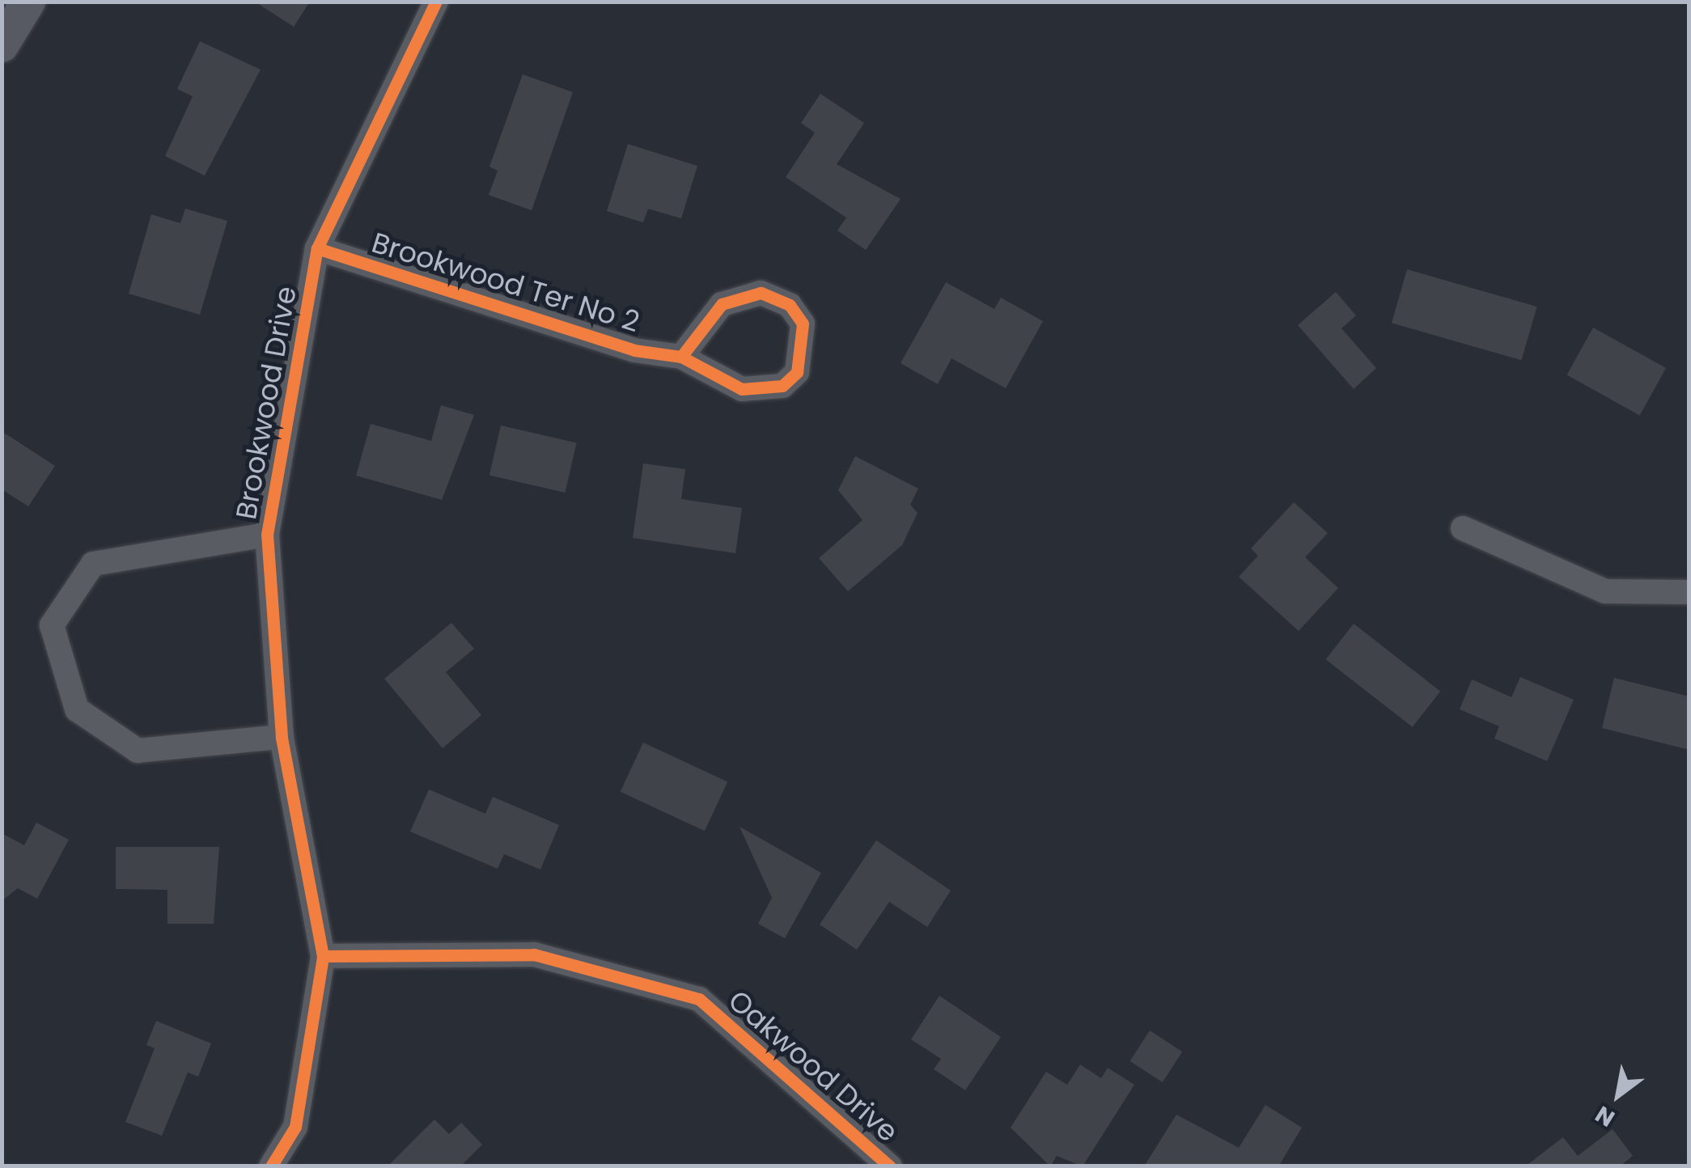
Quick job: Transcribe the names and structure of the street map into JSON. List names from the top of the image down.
{
  "streets": {
    "street": ["Brookwood Ter No 2", "Brookwood Drive", "Oakwood Drive"]
  },
  "crossings": [
    ["Brookwood Ter No 2", "Brookwood Drive"],
    ["Brookwood Drive", "Oakwood Drive"]
  ],
  "north": "bottom left"
}
